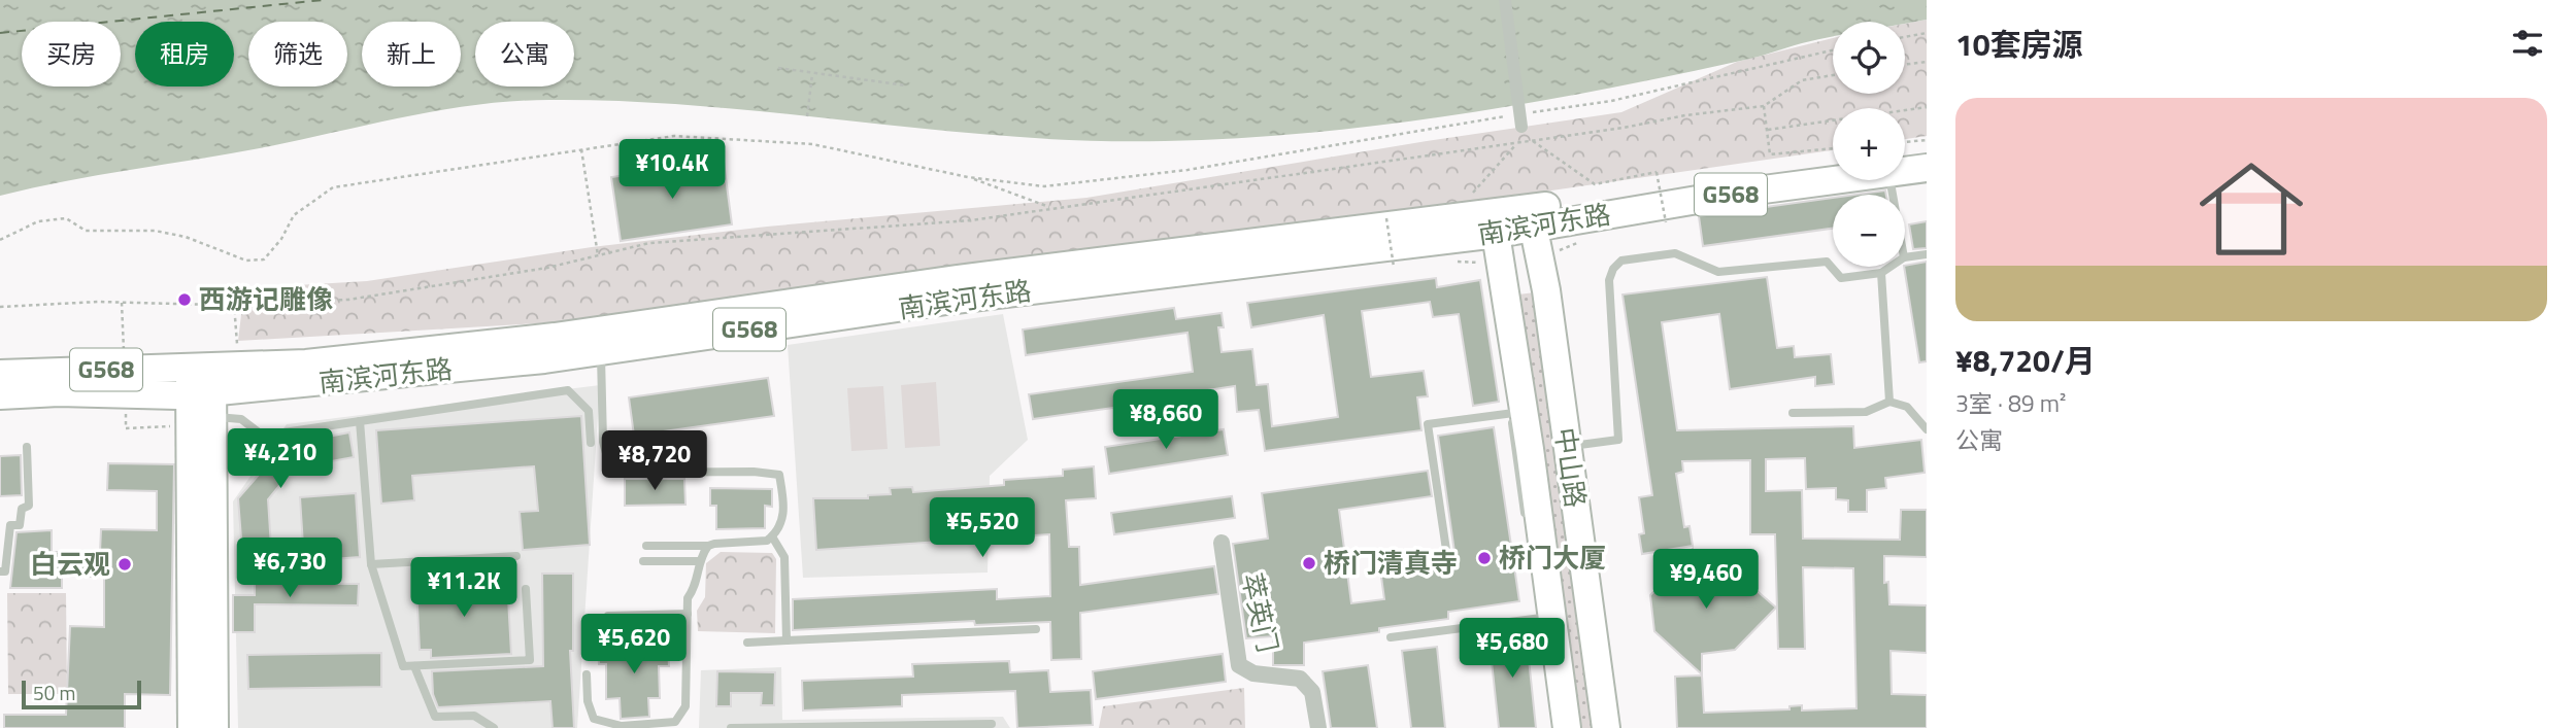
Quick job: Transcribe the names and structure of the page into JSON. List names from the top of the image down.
{
  "streets": {
    "main road": ["G568", "南滨河东路", "中山路"],
    "street": ["萃英门"]
  },
  "crossings": [
    ["南滨河东路", "中山路"]
  ],
  "places": [
    "西游记雕像",
    "桥门大厦",
    "桥门清真寺",
    "白云观"
  ],
  "scale_bar": "50 m",
  "page": {
    "heading": "10套房源",
    "map_buttons": ["+", "−"],
    "chip": [
      "买房",
      "租房",
      "筛选",
      "新上",
      "公寓"
    ],
    "list": [
      {
        "name": "¥8,720/月",
        "note": "3室 · 89 m² · 公寓"
      }
    ],
    "price": [
      "¥10.4K",
      "¥8,660",
      "¥4,210",
      "¥8,720",
      "¥5,520",
      "¥6,730",
      "¥9,460",
      "¥11.2K",
      "¥5,620",
      "¥5,680"
    ],
    "scale": "50 m"
  }
}
